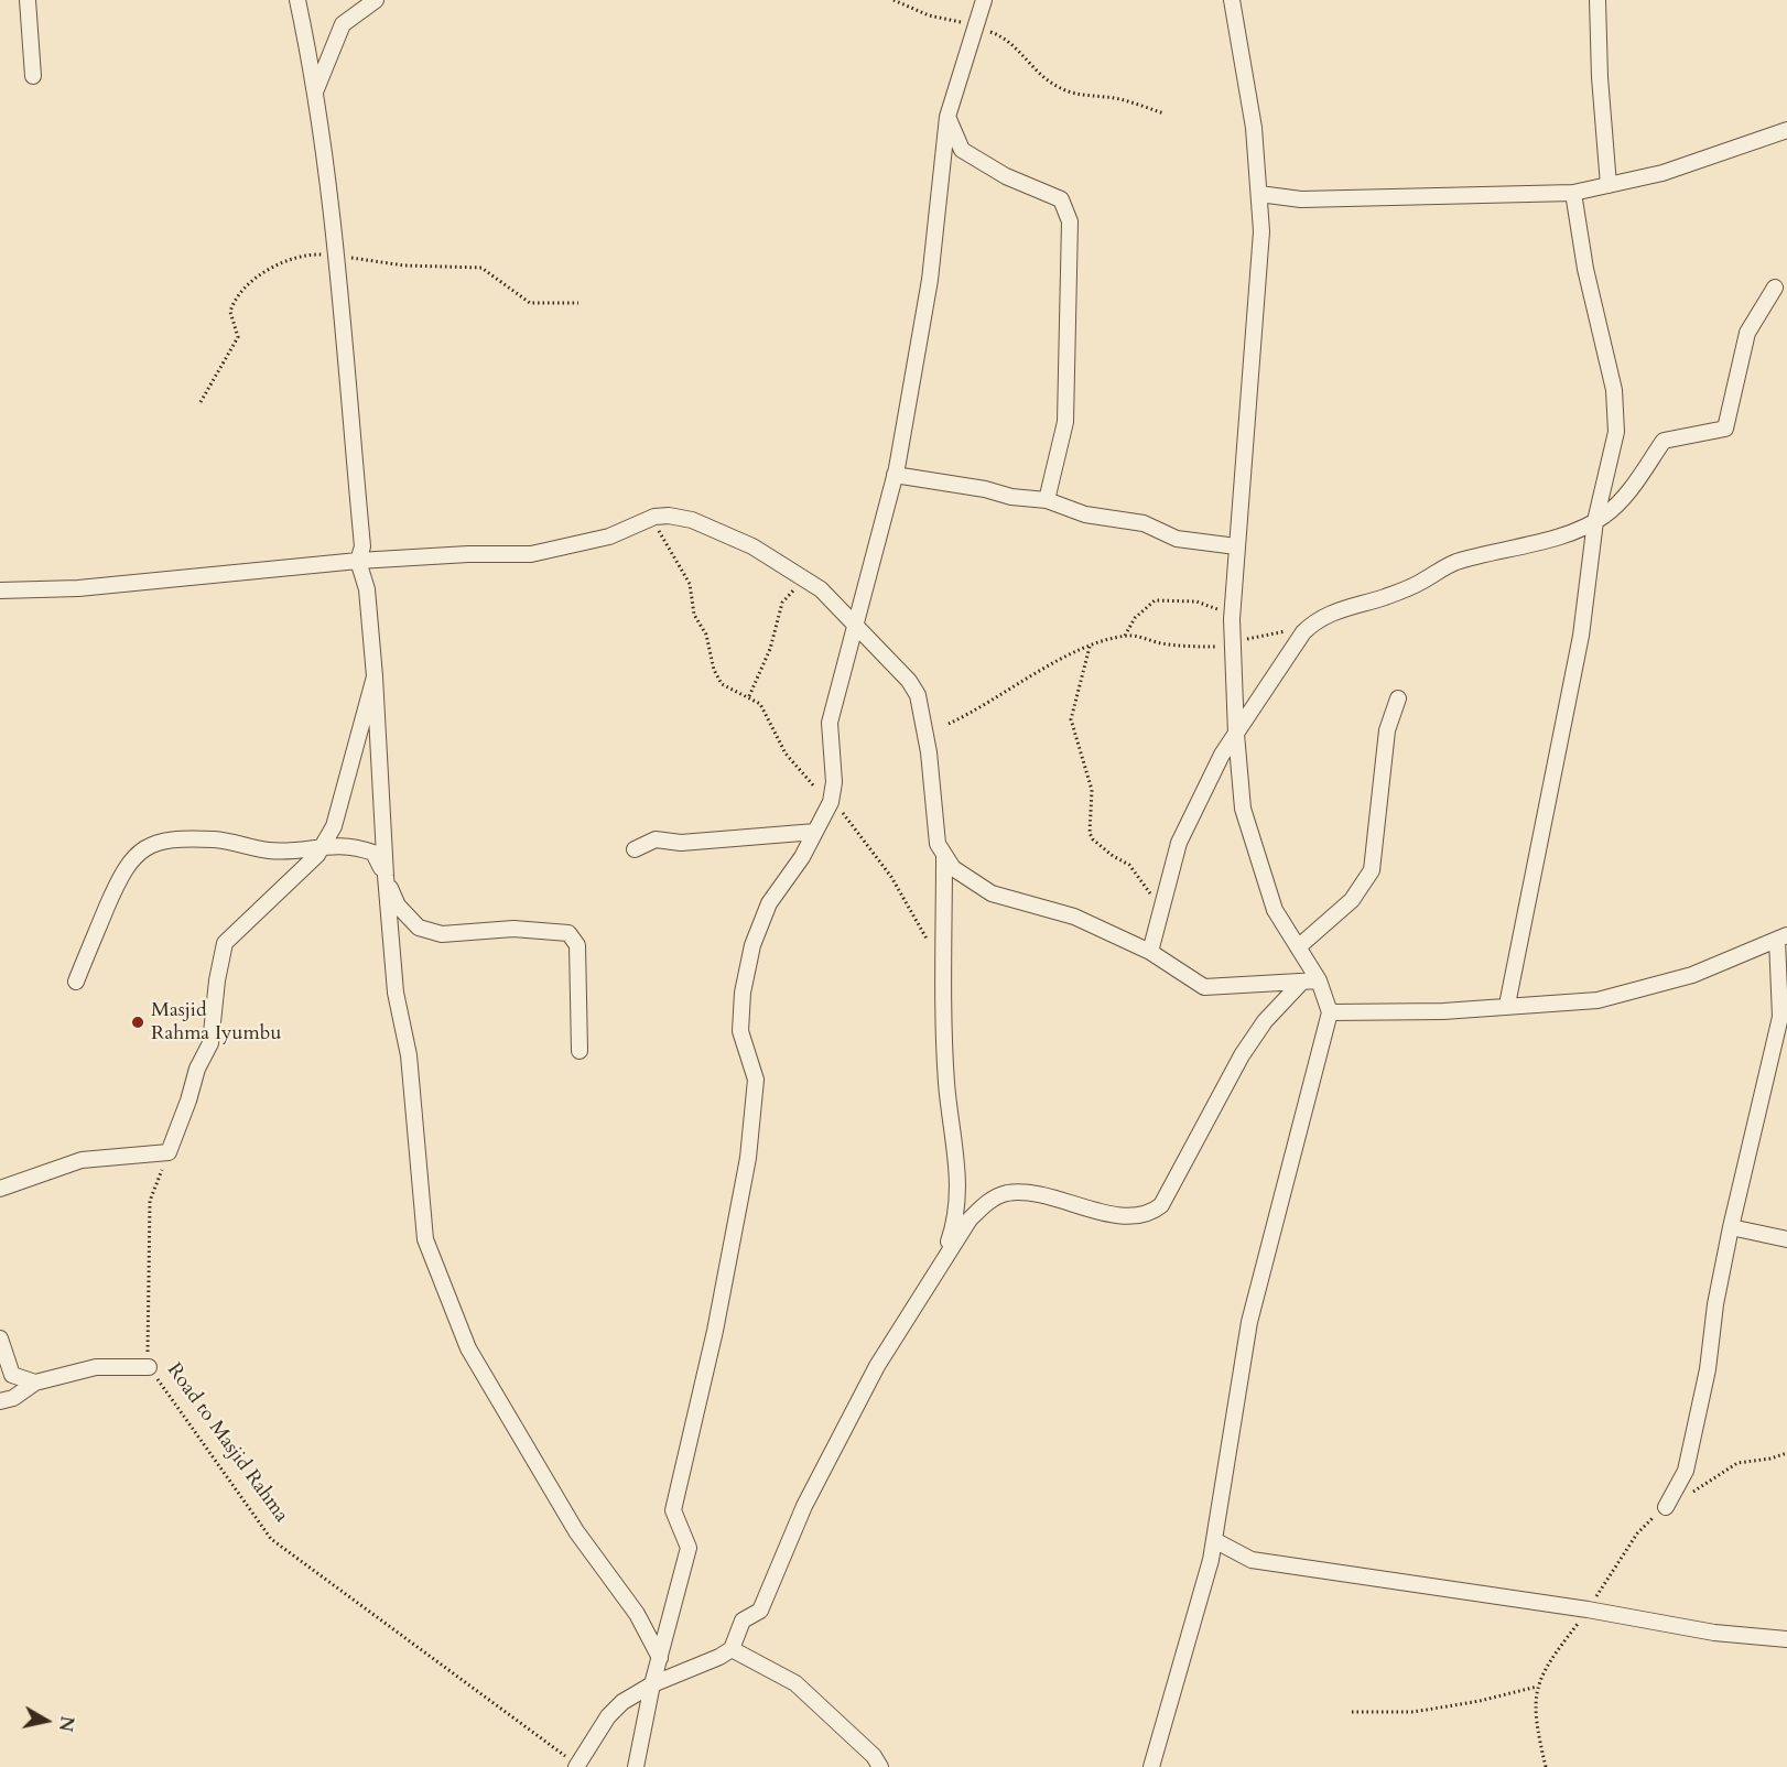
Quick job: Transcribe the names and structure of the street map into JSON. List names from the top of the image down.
{
  "streets": {
    "path": ["Road to Masjid Rahma"]
  },
  "places": ["Masjid Rahma Iyumbu"],
  "north": "right"
}
